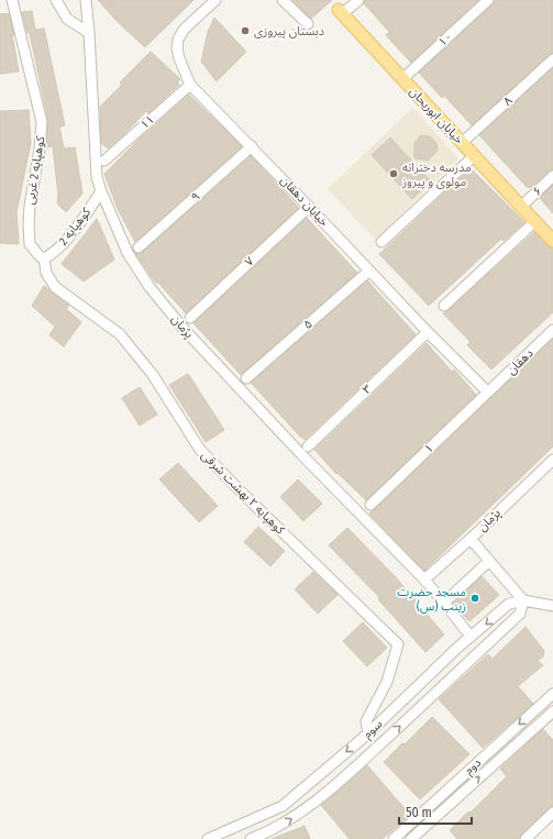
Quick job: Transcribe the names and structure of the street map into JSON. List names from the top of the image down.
{
  "streets": {
    "main road": ["خیابان ابوریحان"],
    "street": [
      "۱۰",
      "۸",
      "۱۱",
      "کوهپایه 2 غربی",
      "۶",
      "۹",
      "خیابان دهقان",
      "کوهپایه 2",
      "۷",
      "۵",
      "پژمان",
      "دهقان",
      "۳",
      "۱",
      "کوهپایه ۲ بهشت شرقی",
      "سوم",
      "دوم"
    ]
  },
  "crossings": [
    ["۱۰", "خیابان ابوریحان"],
    ["۸", "خیابان ابوریحان"],
    ["خیابان ابوریحان", "۶"],
    ["۱۱", "خیابان دهقان"],
    ["کوهپایه 2 غربی", "کوهپایه 2"],
    ["کوهپایه 2 غربی", "کوهپایه ۲ بهشت شرقی"],
    ["۹", "خیابان دهقان"],
    ["خیابان دهقان", "۷"],
    ["خیابان دهقان", "۵"],
    ["خیابان دهقان", "دهقان"],
    ["خیابان دهقان", "۳"],
    ["خیابان دهقان", "۱"],
    ["کوهپایه 2", "پژمان"],
    ["کوهپایه 2", "کوهپایه ۲ بهشت شرقی"],
    ["پژمان", "سوم"],
    ["دهقان", "۱"],
    ["کوهپایه ۲ بهشت شرقی", "سوم"]
  ],
  "places": ["دبستان پیروزی", "مدرسه دخترانه مولوی و پیروز", "مسجد حضرت زینب (س)"],
  "scale_bar": "50 m"
}
